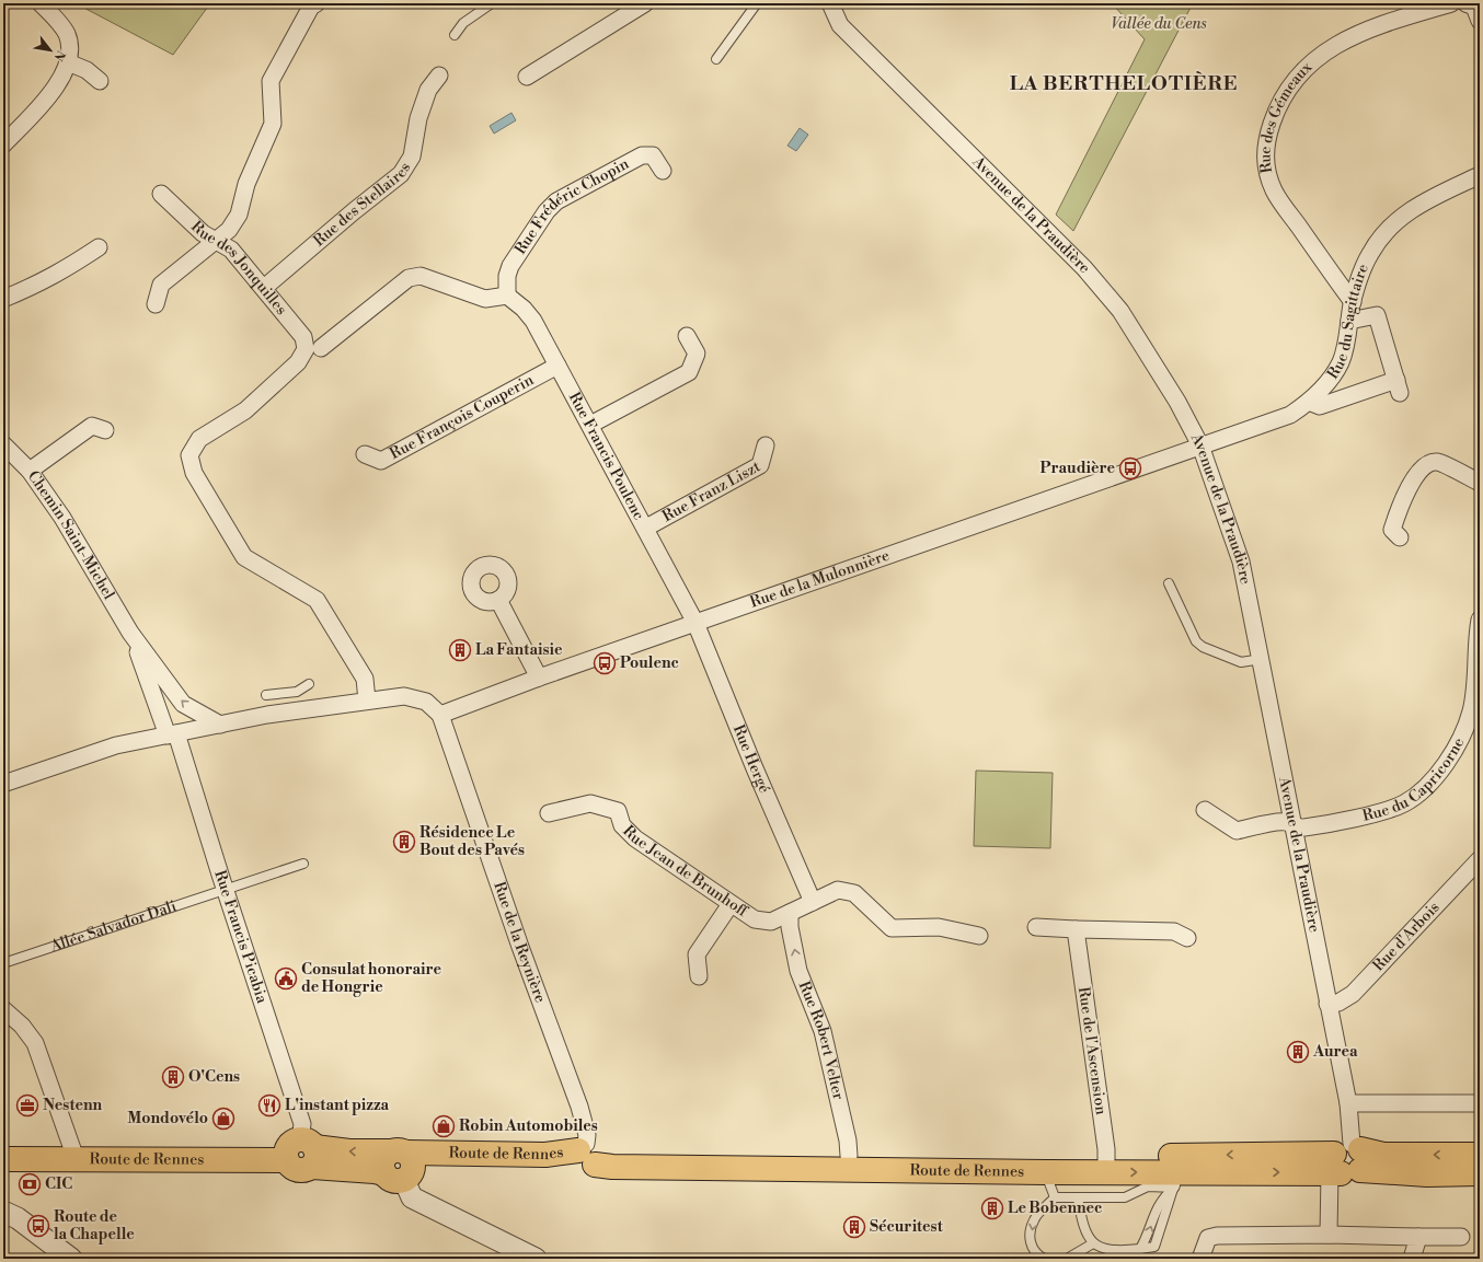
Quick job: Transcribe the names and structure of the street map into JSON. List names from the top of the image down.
{
  "streets": {
    "main road": ["Route de Rennes"],
    "street": [
      "Rue des Gémeaux",
      "Rue des Stellaires",
      "Rue Frédéric Chopin",
      "Avenue de la Praudière",
      "Rue des Jonquilles",
      "Rue du Sagittaire",
      "Rue François Couperin",
      "Rue Francis Poulenc",
      "Rue Franz Liszt",
      "Chemin Saint-Michel",
      "Rue de la Mulonnière",
      "Rue Hergé",
      "Rue du Capricorne",
      "Rue Jean de Brunhoff",
      "Rue Francis Picabia",
      "Rue d'Arbois",
      "Rue de la Reynière",
      "Rue Robert Velter",
      "Rue de l'Ascension"
    ],
    "lane": ["Allée Salvador Dali"]
  },
  "crossings": [
    ["Rue des Gémeaux", "Rue du Sagittaire"],
    ["Rue des Stellaires", "Rue des Jonquilles"],
    ["Rue Frédéric Chopin", "Rue Francis Poulenc"],
    ["Avenue de la Praudière", "Rue du Sagittaire"],
    ["Avenue de la Praudière", "Rue de la Mulonnière"],
    ["Avenue de la Praudière", "Rue du Capricorne"],
    ["Avenue de la Praudière", "Rue d'Arbois"],
    ["Avenue de la Praudière", "Route de Rennes"],
    ["Rue du Sagittaire", "Rue de la Mulonnière"],
    ["Rue François Couperin", "Rue Francis Poulenc"],
    ["Rue Francis Poulenc", "Rue Franz Liszt"],
    ["Rue Francis Poulenc", "Rue de la Mulonnière"],
    ["Rue Francis Poulenc", "Rue Hergé"],
    ["Chemin Saint-Michel", "Rue Francis Picabia"],
    ["Rue de la Mulonnière", "Rue Hergé"],
    ["Rue de la Mulonnière", "Rue de la Reynière"],
    ["Rue Jean de Brunhoff", "Rue Robert Velter"],
    ["Allée Salvador Dali", "Rue Francis Picabia"],
    ["Rue Francis Picabia", "Route de Rennes"],
    ["Rue de la Reynière", "Route de Rennes"],
    ["Rue Robert Velter", "Route de Rennes"],
    ["Rue de l'Ascension", "Route de Rennes"]
  ],
  "one_way": ["Rue Robert Velter"],
  "districts": ["LA BERTHELOTIÈRE"],
  "parks": ["Vallée du Cens"],
  "places": {
    "bus stop": ["Praudière", "Poulenc", "Route de la Chapelle"],
    "building": [
      "La Fantaisie",
      "Résidence Le Bout des Pavés",
      "Aurea",
      "O'Cens",
      "Le Bobennec",
      "Sécuritest"
    ],
    "public building": ["Consulat honoraire de Hongrie"],
    "office": ["Nestenn"],
    "restaurant": ["L'instant pizza"],
    "shop": ["Mondovélo", "Robin Automobiles"],
    "bank": ["CIC"]
  },
  "north": "bottom right"
}
